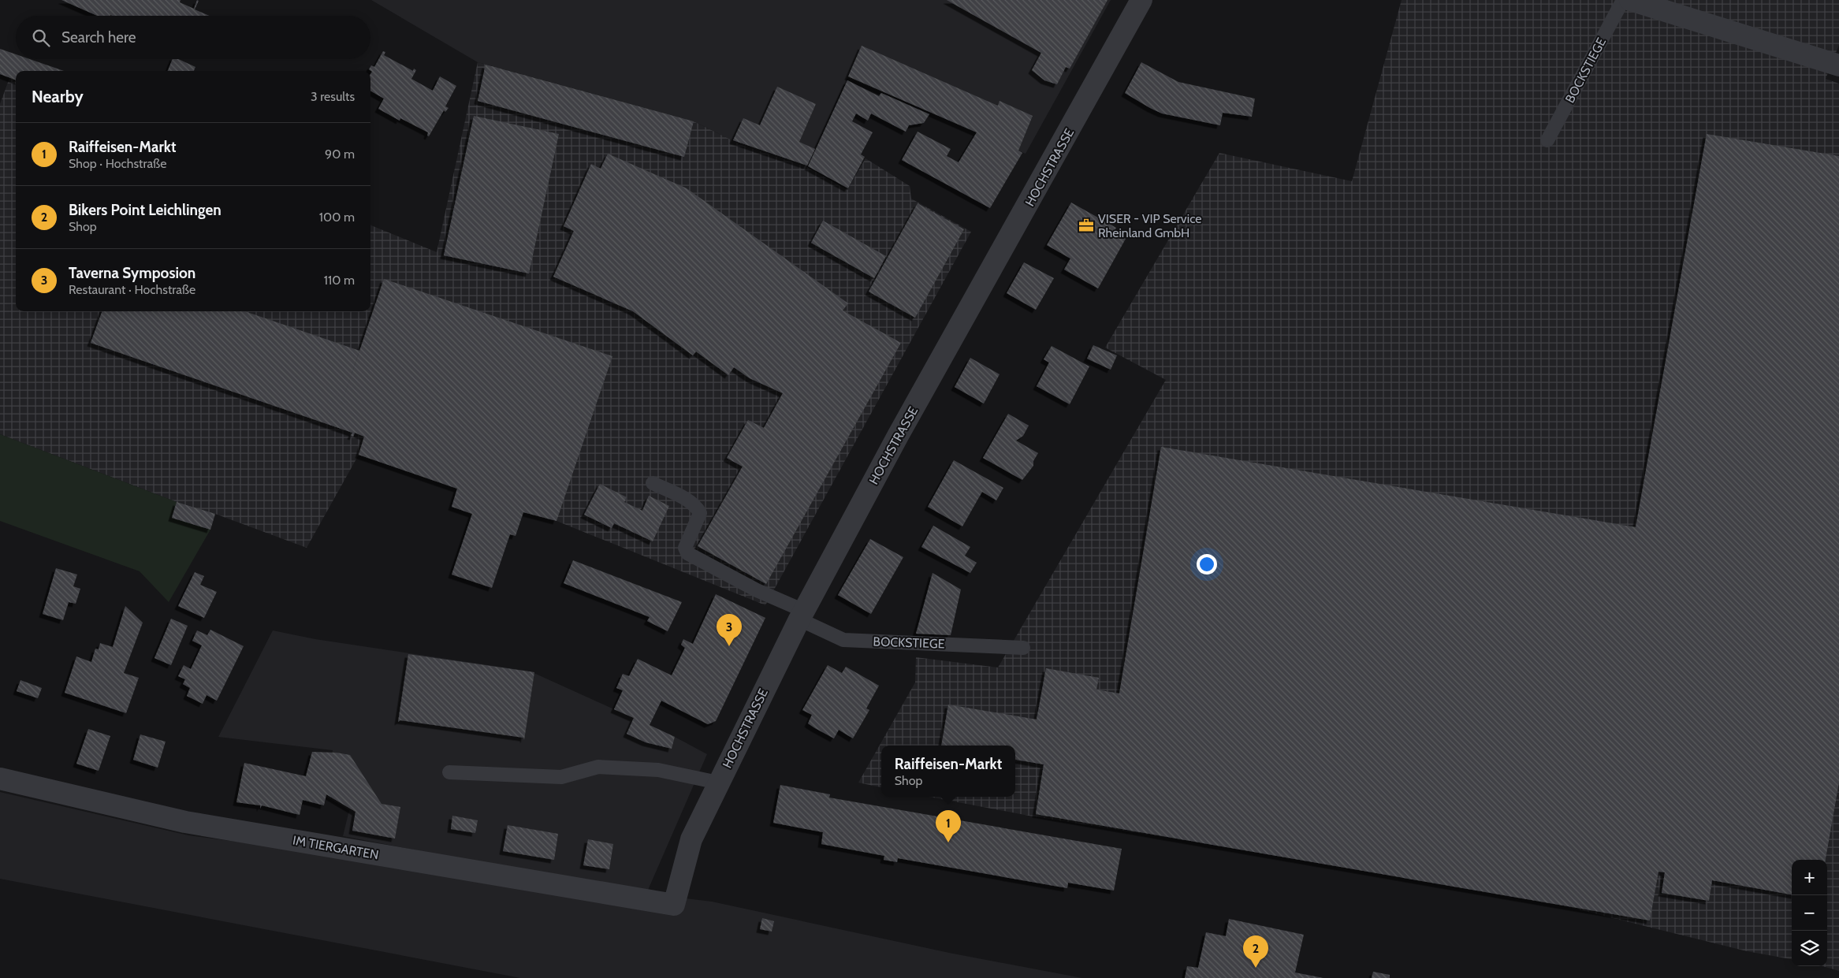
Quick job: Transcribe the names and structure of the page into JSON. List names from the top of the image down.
{
  "streets": {
    "street": ["HOCHSTRASSE", "IM TIERGARTEN"],
    "lane": ["BOCKSTIEGE"]
  },
  "crossings": [
    ["BOCKSTIEGE", "HOCHSTRASSE"],
    ["HOCHSTRASSE", "IM TIERGARTEN"]
  ],
  "places": {
    "office": ["VISER - VIP Service Rheinland GmbH"]
  },
  "page": {
    "search": "Search here",
    "heading": ["Nearby", "3 results"],
    "list": [
      {
        "mark": "1",
        "name": "Raiffeisen-Markt",
        "note": "Shop · Hochstraße",
        "value": "90 m"
      },
      {
        "mark": "2",
        "name": "Bikers Point Leichlingen",
        "note": "Shop",
        "value": "100 m"
      },
      {
        "mark": "3",
        "name": "Taverna Symposion",
        "note": "Restaurant · Hochstraße",
        "value": "110 m"
      }
    ],
    "pins": ["3", "1", "2"],
    "popup": ["Raiffeisen-Markt", "Shop"],
    "map_buttons": ["+", "−"]
  }
}
